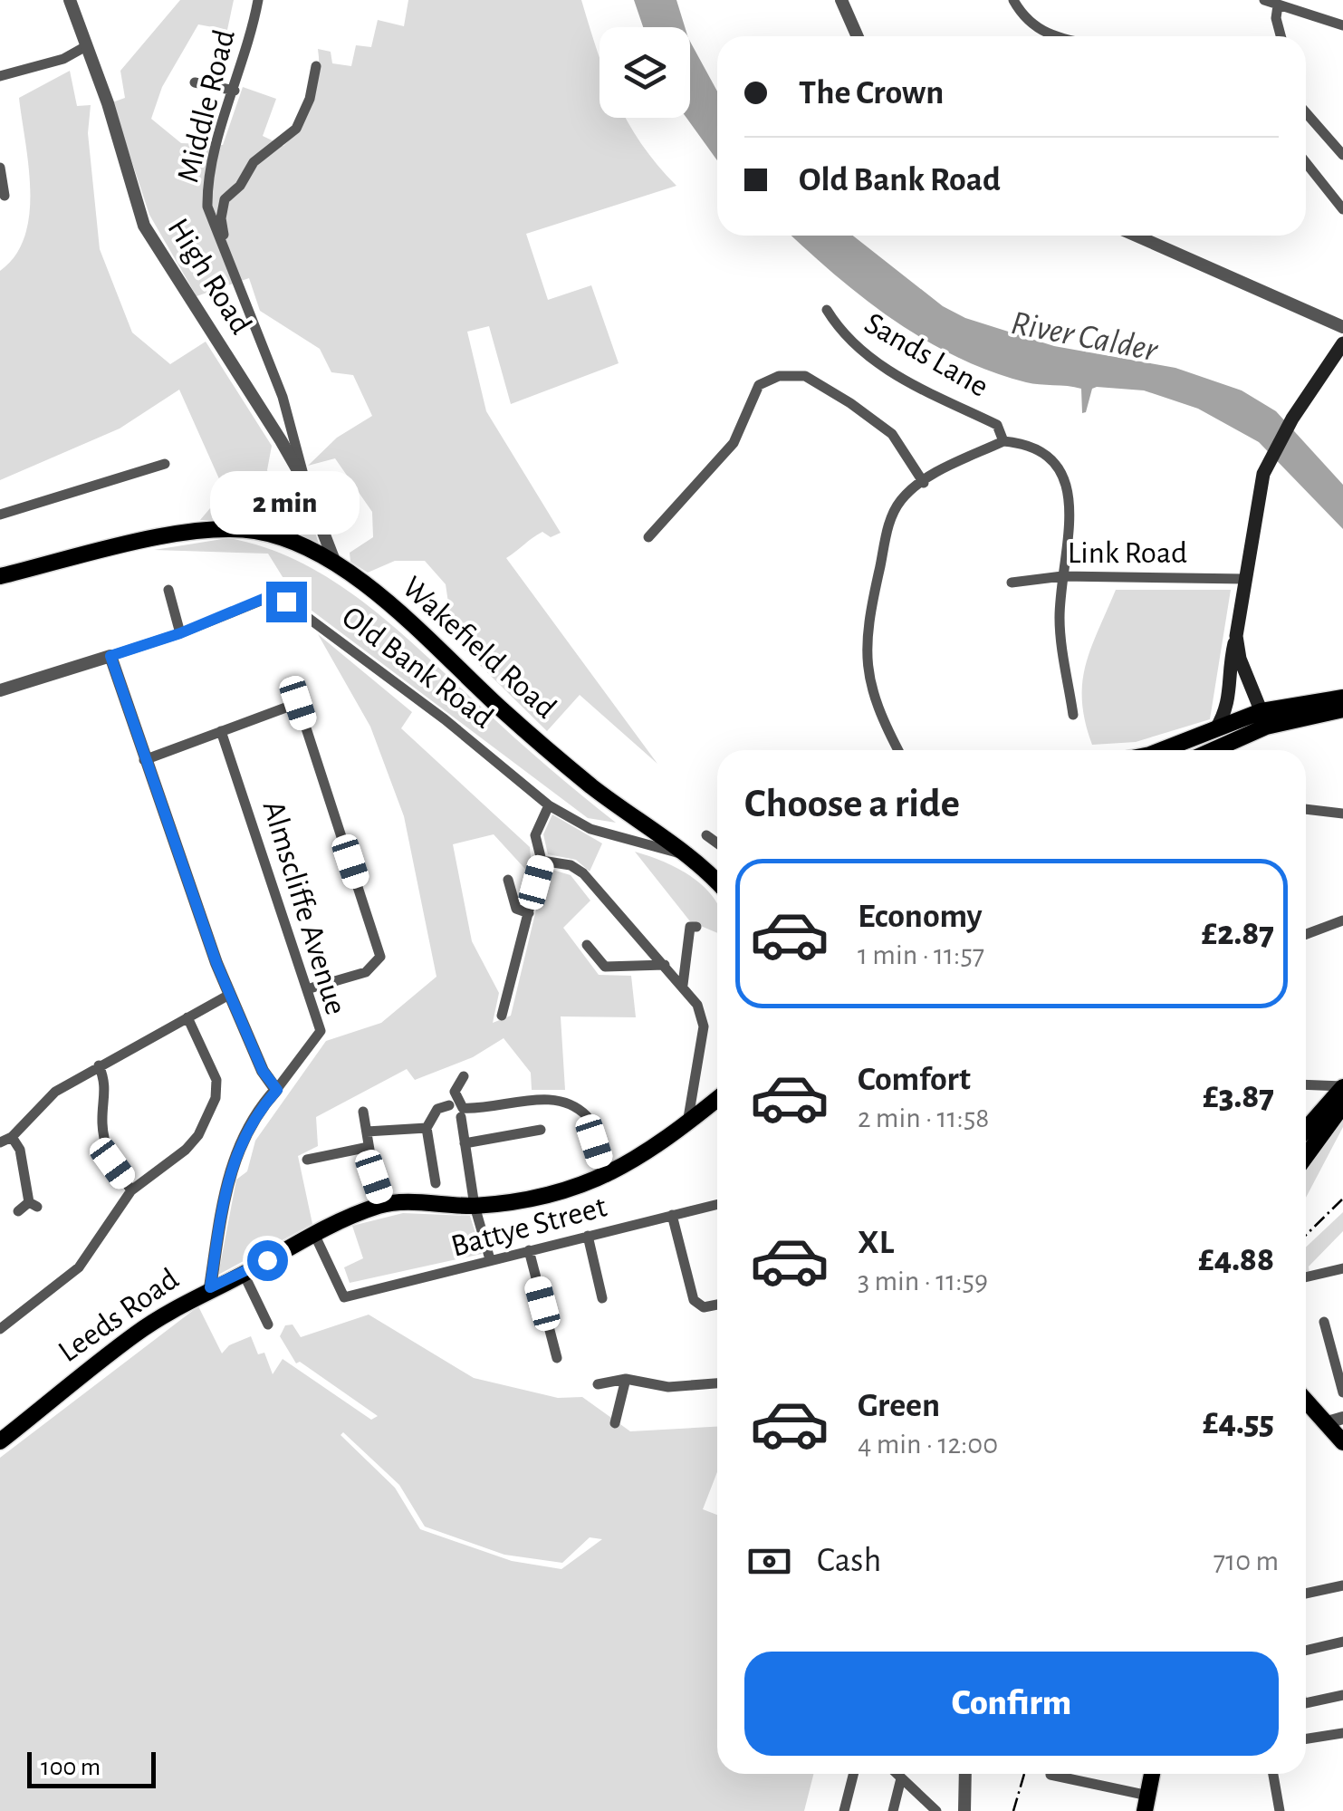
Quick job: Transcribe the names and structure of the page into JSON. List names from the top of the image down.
{
  "streets": {
    "main road": ["Wakefield Road", "Leeds Road"],
    "street": [
      "Middle Road",
      "High Road",
      "Sands Lane",
      "Link Road",
      "Old Bank Road",
      "Almscliffe Avenue",
      "Battye Street"
    ]
  },
  "crossings": [
    ["Middle Road", "High Road"],
    ["High Road", "Wakefield Road"],
    ["Wakefield Road", "Old Bank Road"],
    ["Battye Street", "Leeds Road"]
  ],
  "water": ["River Calder"],
  "scale_bar": "100 m",
  "page": {
    "banner": ["The Crown", "Old Bank Road"],
    "bubble": "2 min",
    "heading": "Choose a ride",
    "list": [
      {
        "name": "Economy",
        "note": "1 min · 11:57",
        "value": "£2.87"
      },
      {
        "name": "Comfort",
        "note": "2 min · 11:58",
        "value": "£3.87"
      },
      {
        "name": "XL",
        "note": "3 min · 11:59",
        "value": "£4.88"
      },
      {
        "name": "Green",
        "note": "4 min · 12:00",
        "value": "£4.55"
      }
    ],
    "pay": ["Cash", "710 m"],
    "buttons": "Confirm",
    "scale": "100 m"
  }
}
